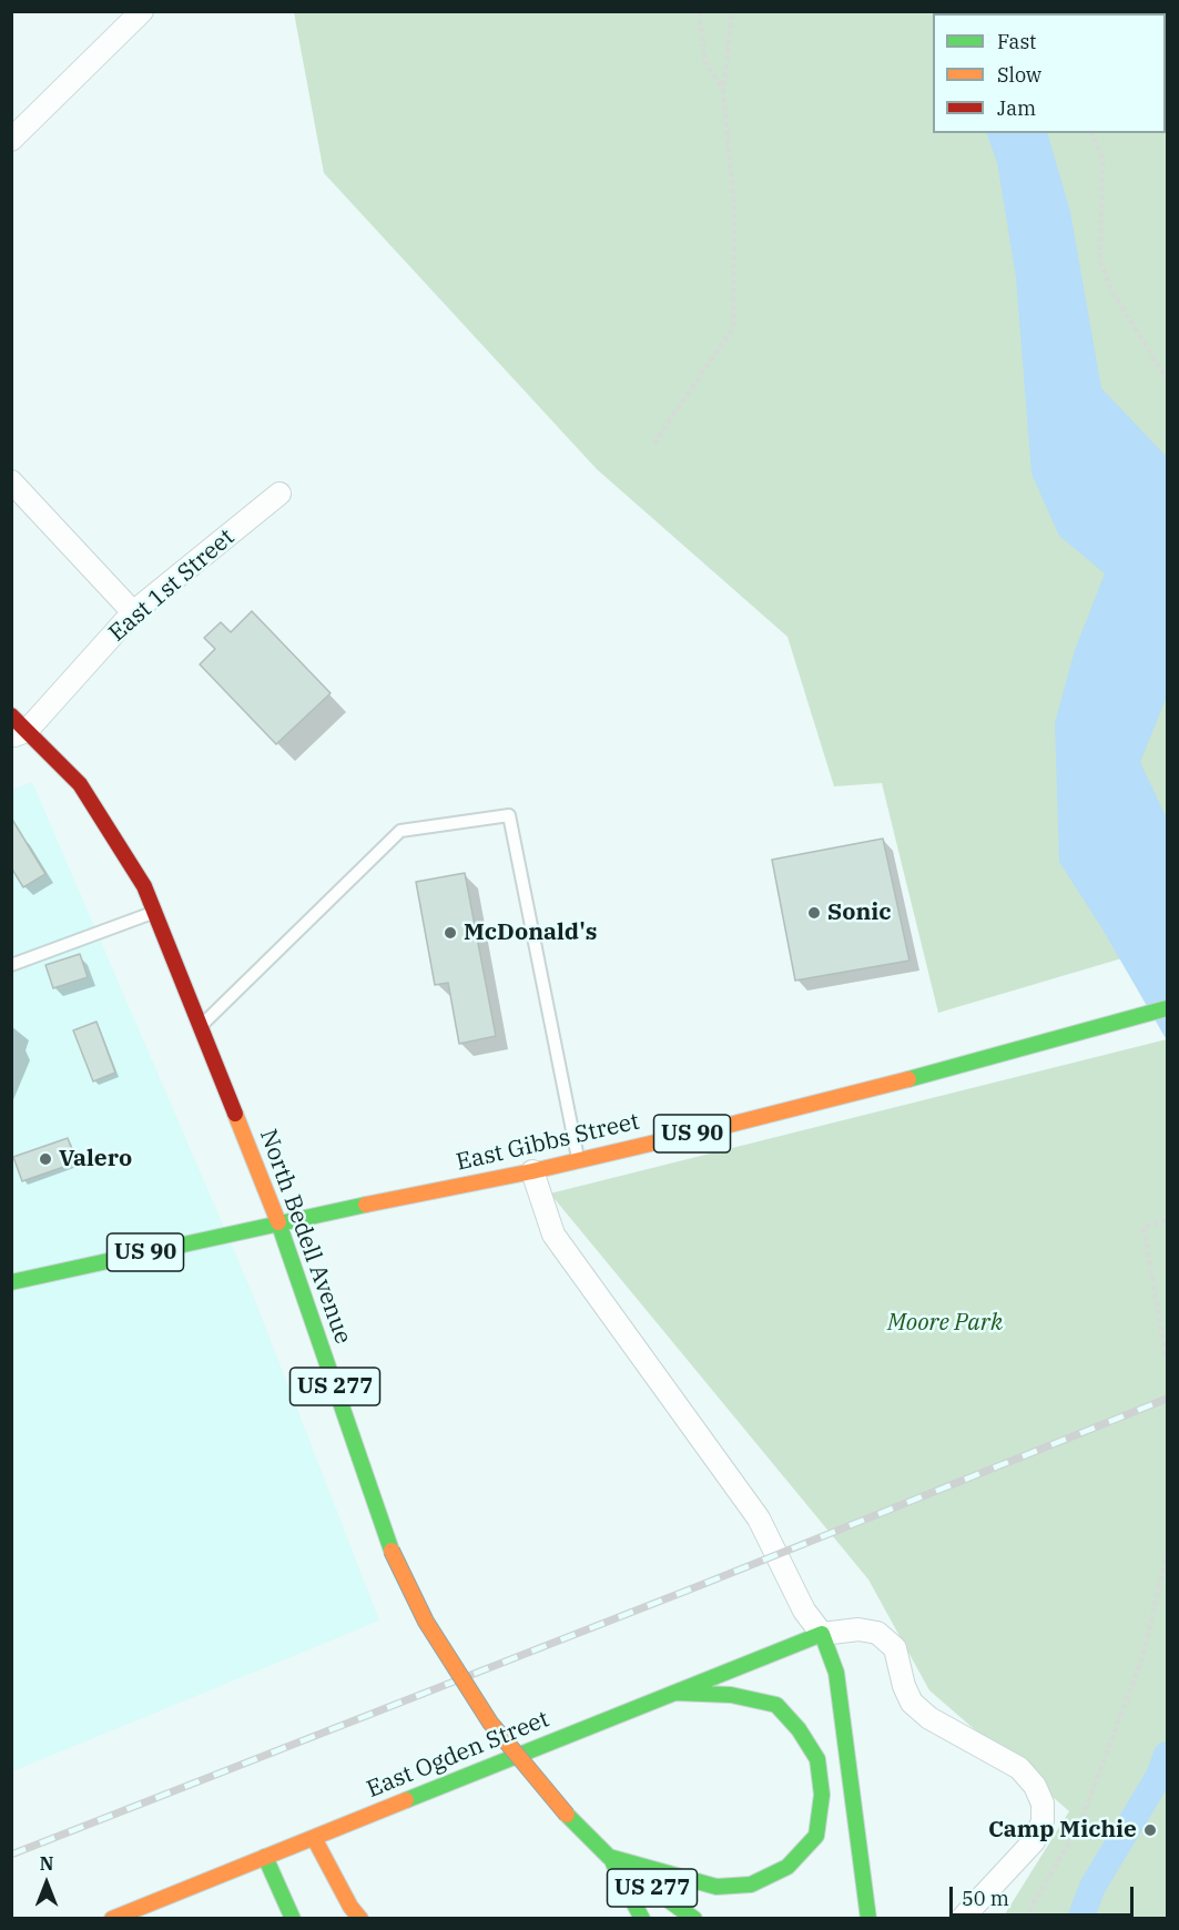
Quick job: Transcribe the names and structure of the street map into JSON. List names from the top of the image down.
{
  "streets": {
    "main road": [
      "US 90",
      "East Gibbs Street",
      "North Bedell Avenue",
      "US 277",
      "East Ogden Street"
    ],
    "street": ["East 1st Street"]
  },
  "crossings": [
    ["East 1st Street", "North Bedell Avenue"],
    ["East Gibbs Street", "North Bedell Avenue"],
    ["North Bedell Avenue", "US 277"]
  ],
  "parks": ["Moore Park"],
  "places": [
    "Sonic",
    "McDonald's",
    "Valero",
    "Camp Michie"
  ],
  "legend": ["Fast", "Slow", "Jam"],
  "scale_bar": "50 m",
  "north": "top"
}
